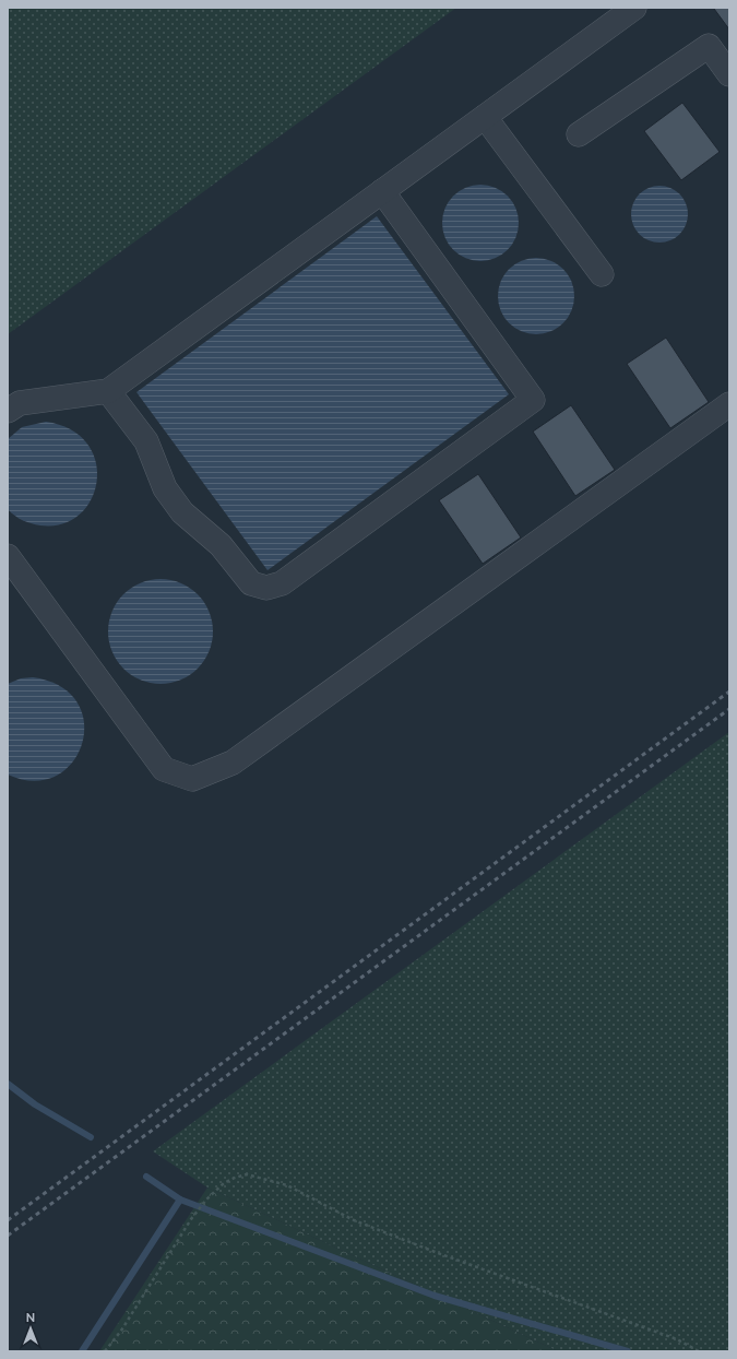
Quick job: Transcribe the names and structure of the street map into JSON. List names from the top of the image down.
{
  "north": "top"
}
